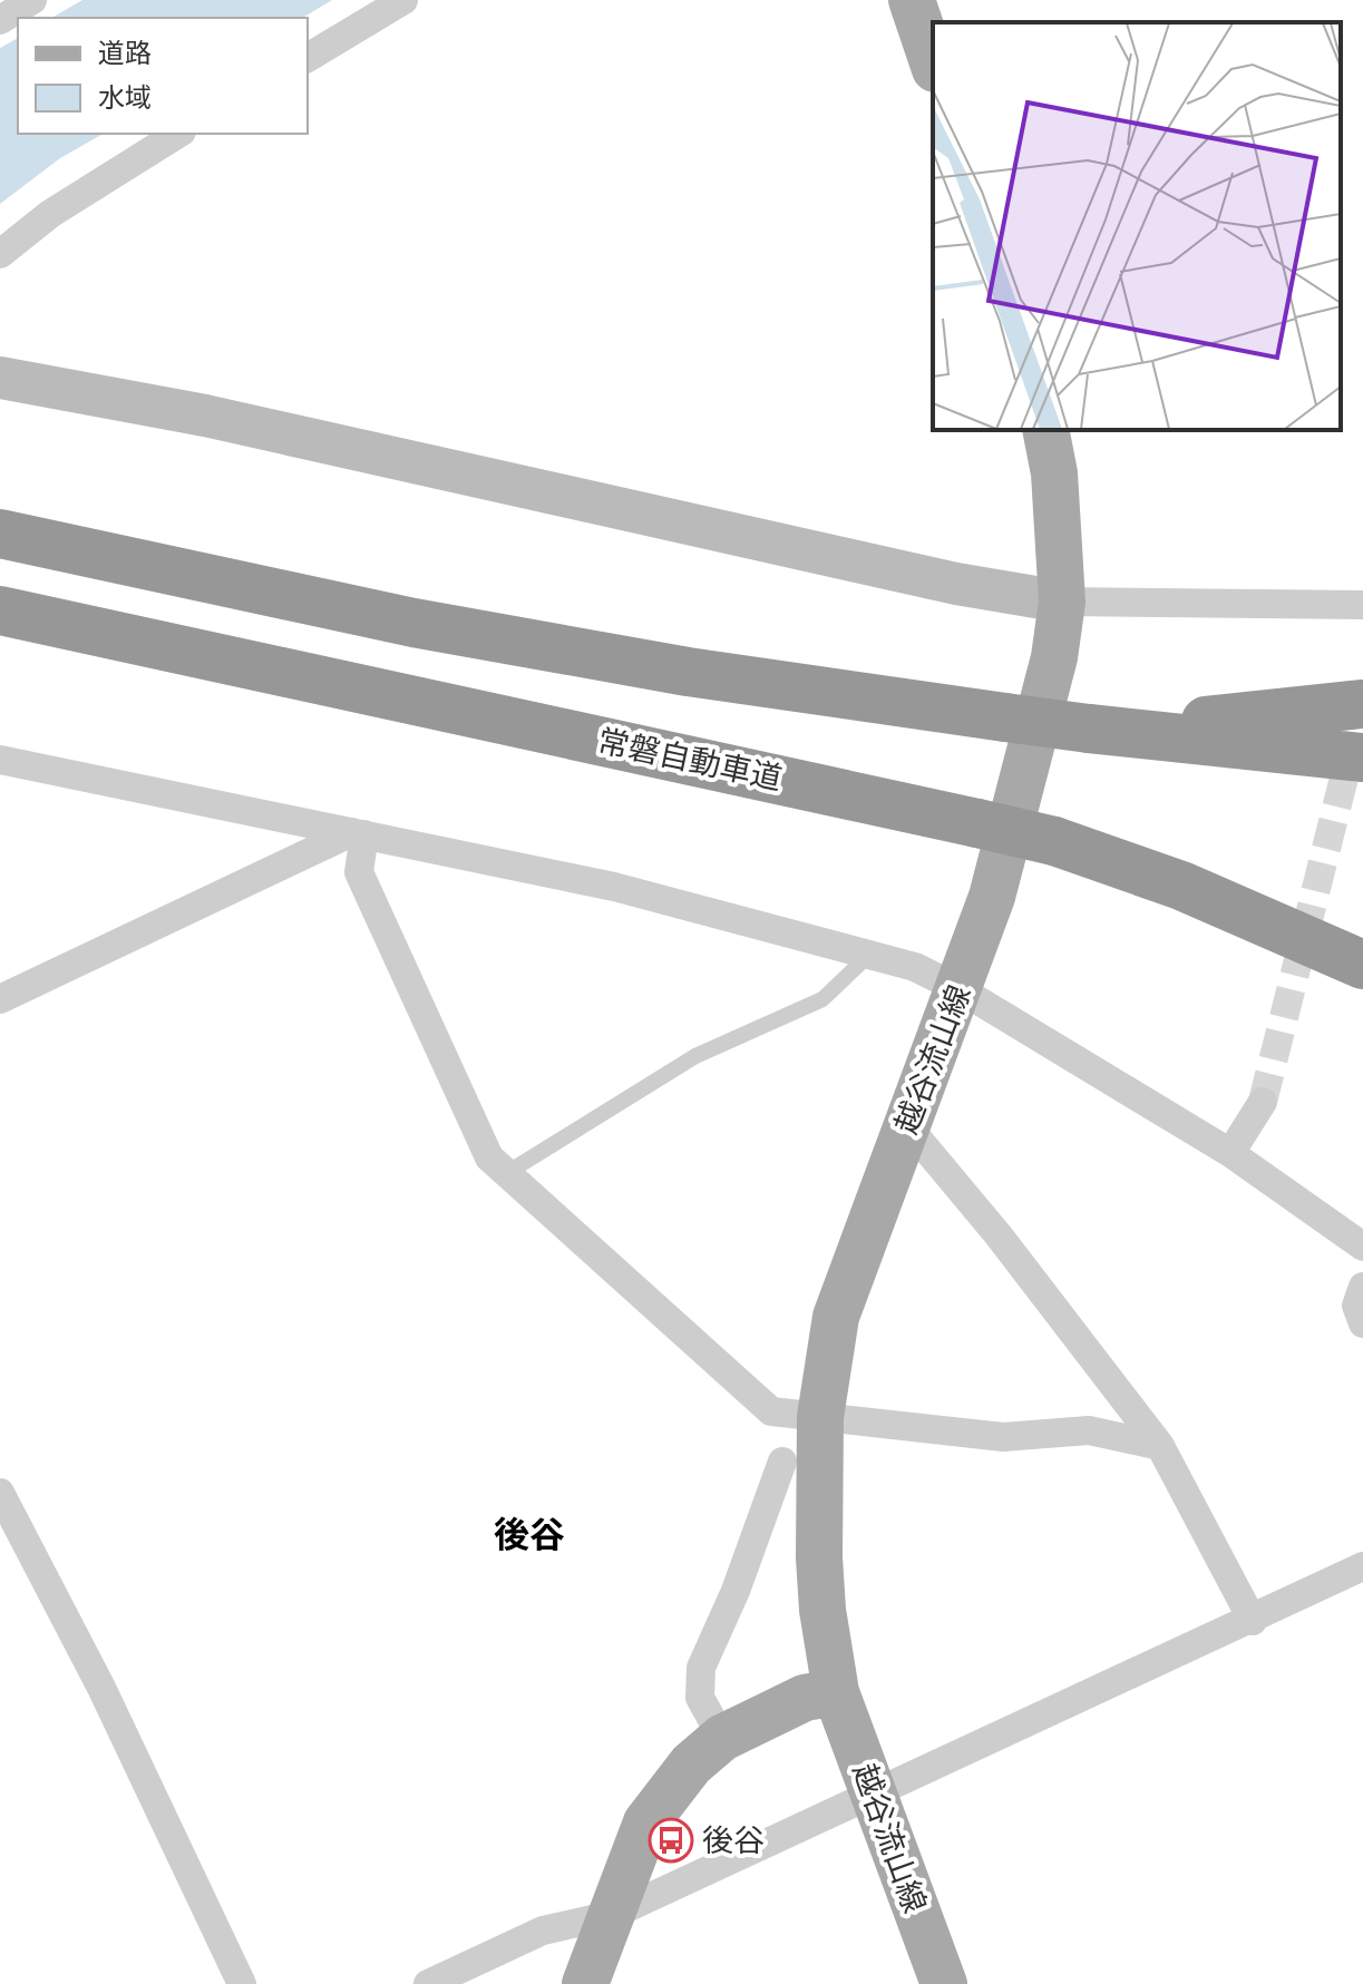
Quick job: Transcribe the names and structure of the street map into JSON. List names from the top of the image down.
{
  "streets": {
    "highway": ["常磐自動車道"],
    "main road": ["越谷流山線"]
  },
  "districts": ["後谷"],
  "places": {
    "bus stop": ["後谷"]
  },
  "legend": ["道路", "水域"]
}
